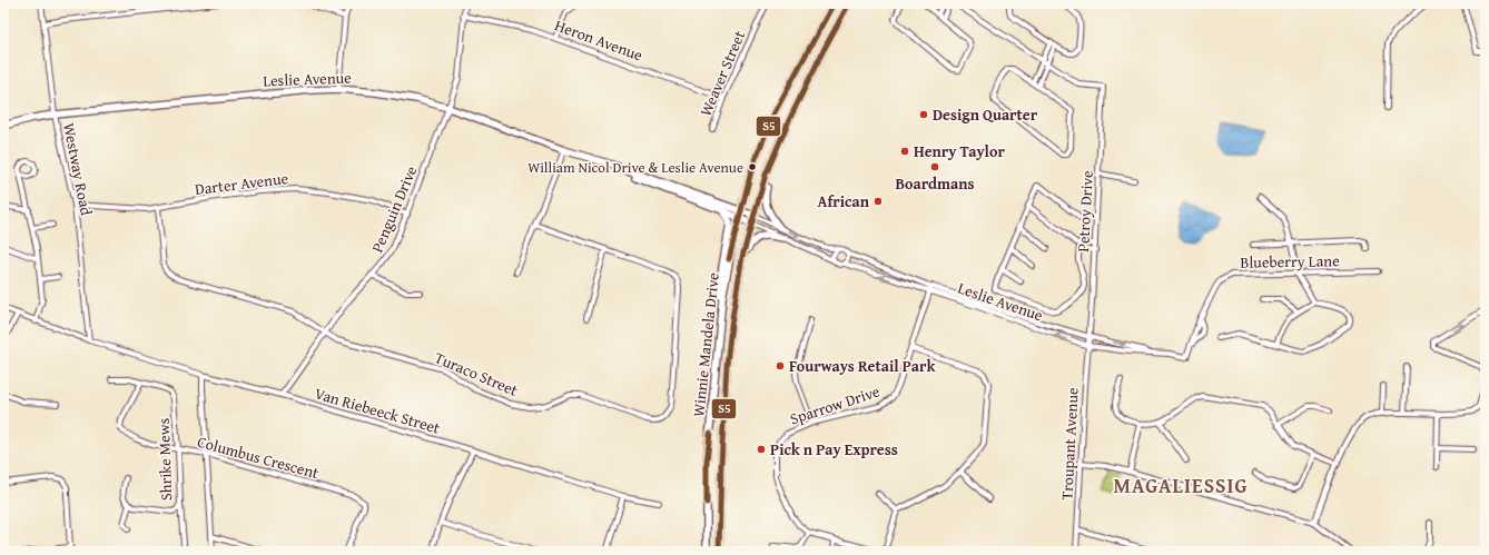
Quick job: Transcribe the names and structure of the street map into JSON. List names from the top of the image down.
{
  "streets": {
    "main road": ["Leslie Avenue", "Winnie Mandela Drive"],
    "street": [
      "Heron Avenue",
      "Weaver Street",
      "Westway Road",
      "Darter Avenue",
      "Penguin Drive",
      "Petroy Drive",
      "Blueberry Lane",
      "Turaco Street",
      "Sparrow Drive",
      "Van Riebeeck Street",
      "Troupant Avenue",
      "Columbus Crescent",
      "Shrike Mews"
    ]
  },
  "crossings": [
    ["Heron Avenue", "Weaver Street"],
    ["Heron Avenue", "Penguin Drive"],
    ["Leslie Avenue", "Westway Road"],
    ["Leslie Avenue", "Penguin Drive"],
    ["Leslie Avenue", "Petroy Drive"],
    ["Leslie Avenue", "Blueberry Lane"],
    ["Leslie Avenue", "Winnie Mandela Drive"],
    ["Leslie Avenue", "Sparrow Drive"],
    ["Leslie Avenue", "Troupant Avenue"],
    ["Westway Road", "Darter Avenue"],
    ["Westway Road", "Van Riebeeck Street"],
    ["Darter Avenue", "Penguin Drive"],
    ["Darter Avenue", "Turaco Street"],
    ["Penguin Drive", "Turaco Street"],
    ["Penguin Drive", "Van Riebeeck Street"],
    ["Petroy Drive", "Troupant Avenue"],
    ["Columbus Crescent", "Shrike Mews"]
  ],
  "districts": ["MAGALIESSIG"],
  "places": [
    "Design Quarter",
    "Henry Taylor",
    "William Nicol Drive & Leslie Avenue",
    "Boardmans",
    "African",
    "Fourways Retail Park",
    "Pick n Pay Express"
  ],
  "lines": ["transit line S5"]
}
